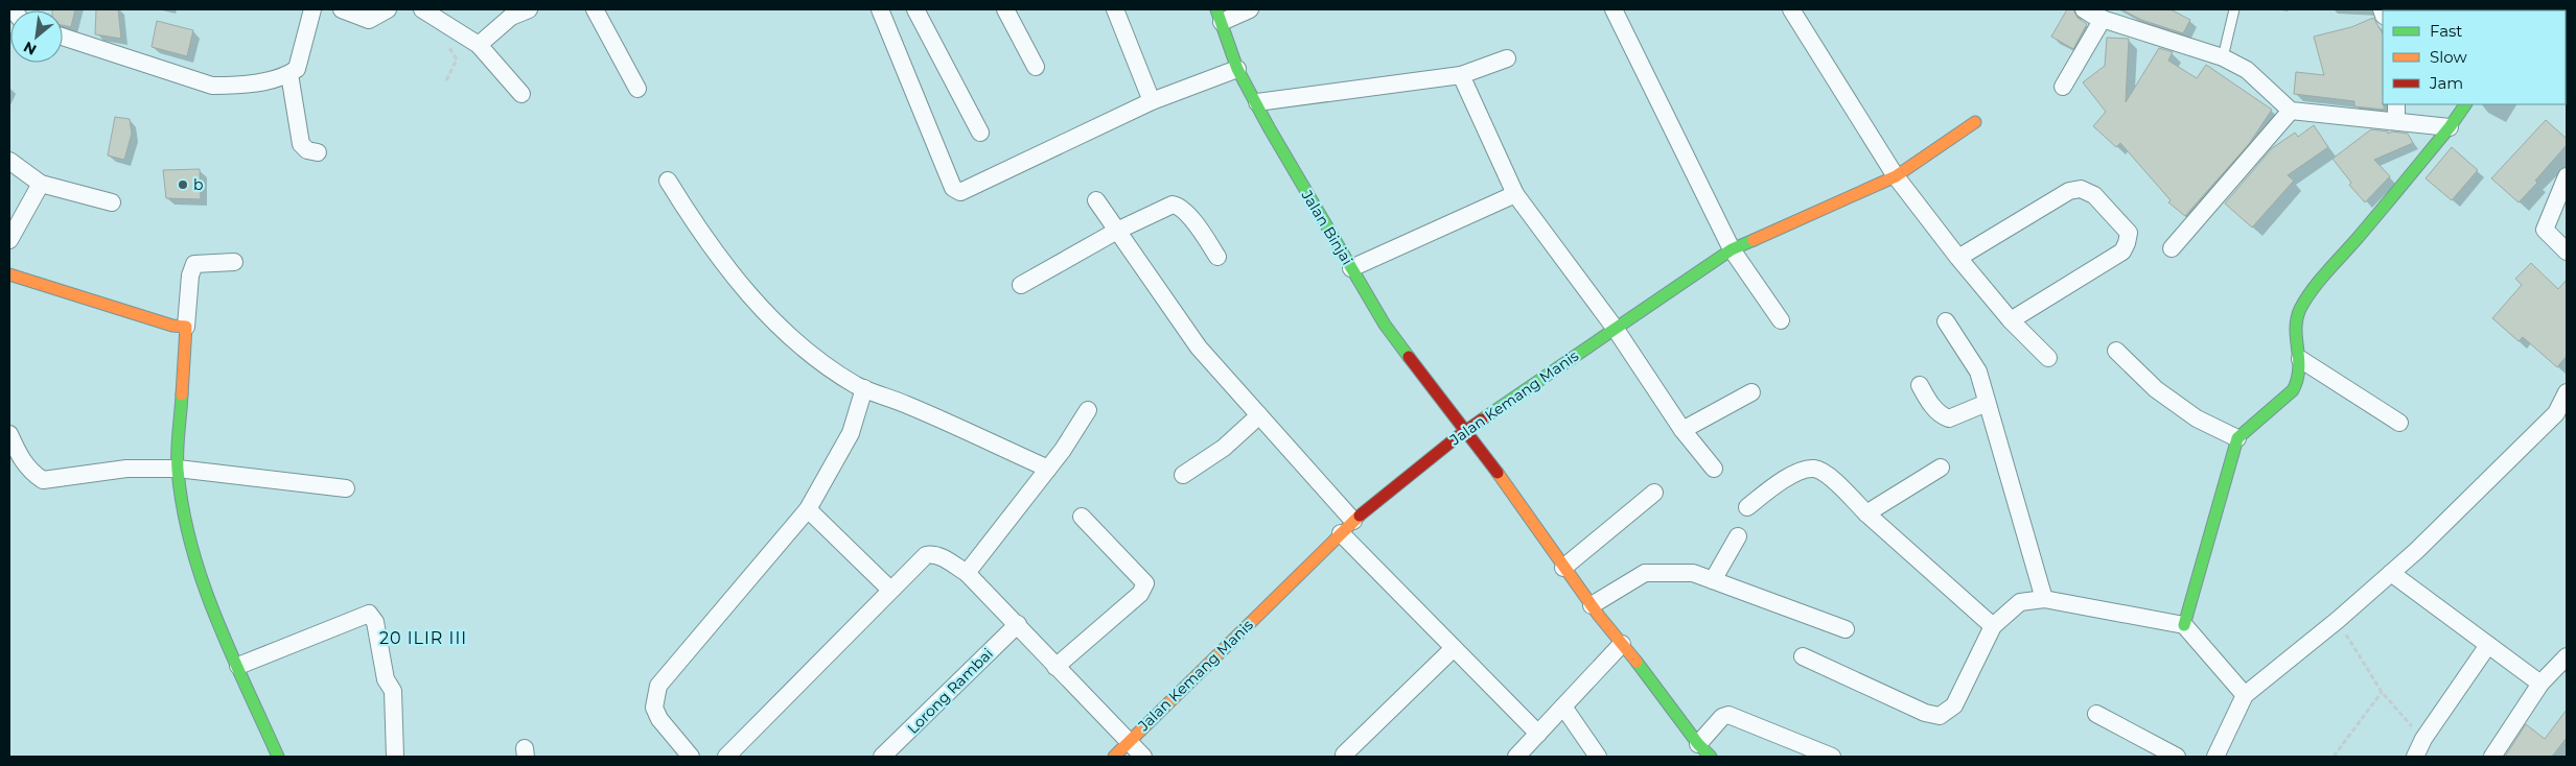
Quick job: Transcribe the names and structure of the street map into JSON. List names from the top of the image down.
{
  "streets": {
    "street": ["Jalan Binjai", "Jalan Kemang Manis", "Lorong Rambai"]
  },
  "crossings": [
    ["Jalan Binjai", "Jalan Kemang Manis"]
  ],
  "districts": ["20 ILIR III"],
  "places": ["b"],
  "legend": ["Fast", "Slow", "Jam"],
  "north": "bottom left"
}
